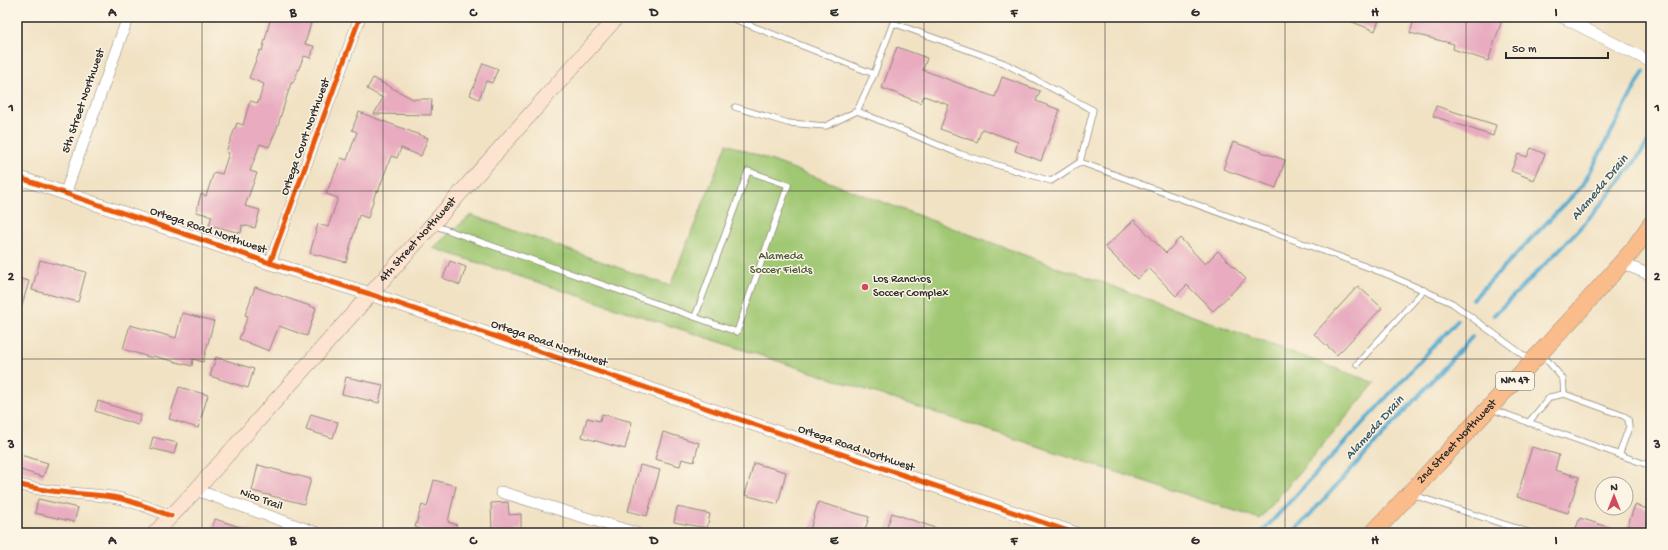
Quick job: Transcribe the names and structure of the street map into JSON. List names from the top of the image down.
{
  "streets": {
    "main road": ["4th Street Northwest", "NM 47", "2nd Street Northwest"],
    "street": [
      "5th Street Northwest",
      "Ortega Court Northwest",
      "Ortega Road Northwest",
      "Nico Trail"
    ]
  },
  "crossings": [
    ["5th Street Northwest", "Ortega Road Northwest"],
    ["Ortega Court Northwest", "Ortega Road Northwest"],
    ["Ortega Road Northwest", "4th Street Northwest"],
    ["4th Street Northwest", "Nico Trail"]
  ],
  "water": ["Alameda Drain"],
  "parks": ["Alameda Soccer Fields"],
  "places": ["Los Ranchos Soccer Complex"],
  "scale_bar": "50 m",
  "north": "top",
  "grid": {
    "columns": [
      "A",
      "B",
      "C",
      "D",
      "E",
      "F",
      "G",
      "H",
      "I"
    ],
    "rows": ["1", "2", "3"]
  }
}
